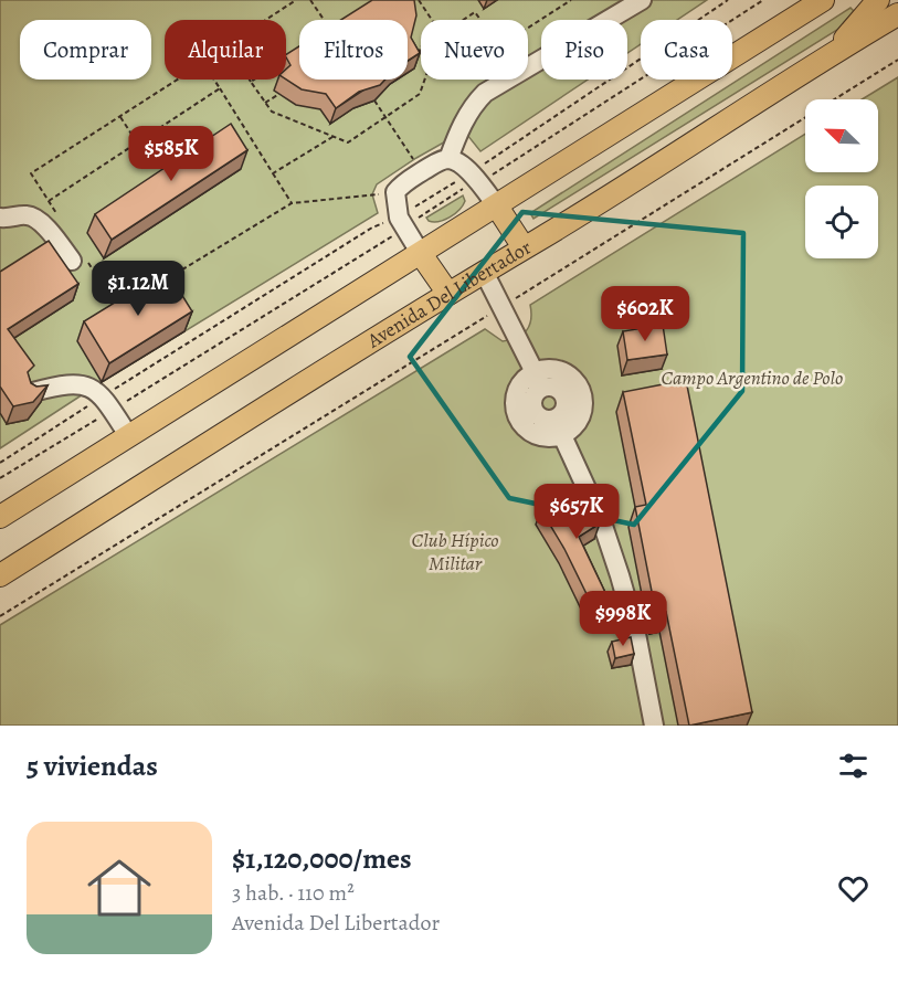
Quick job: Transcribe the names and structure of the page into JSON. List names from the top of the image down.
{
  "streets": {
    "main road": ["Avenida Del Libertador"]
  },
  "parks": ["Campo Argentino de Polo", "Club Hípico Militar"],
  "north": "top left",
  "page": {
    "chip": [
      "Comprar",
      "Alquilar",
      "Filtros",
      "Nuevo",
      "Piso",
      "Casa"
    ],
    "price": [
      "$585K",
      "$1.12M",
      "$602K",
      "$657K",
      "$998K"
    ],
    "heading": "5 viviendas",
    "list": [
      {
        "name": "$1,120,000/mes",
        "note": "3 hab. · 110 m² · Avenida Del Libertador"
      }
    ]
  }
}
